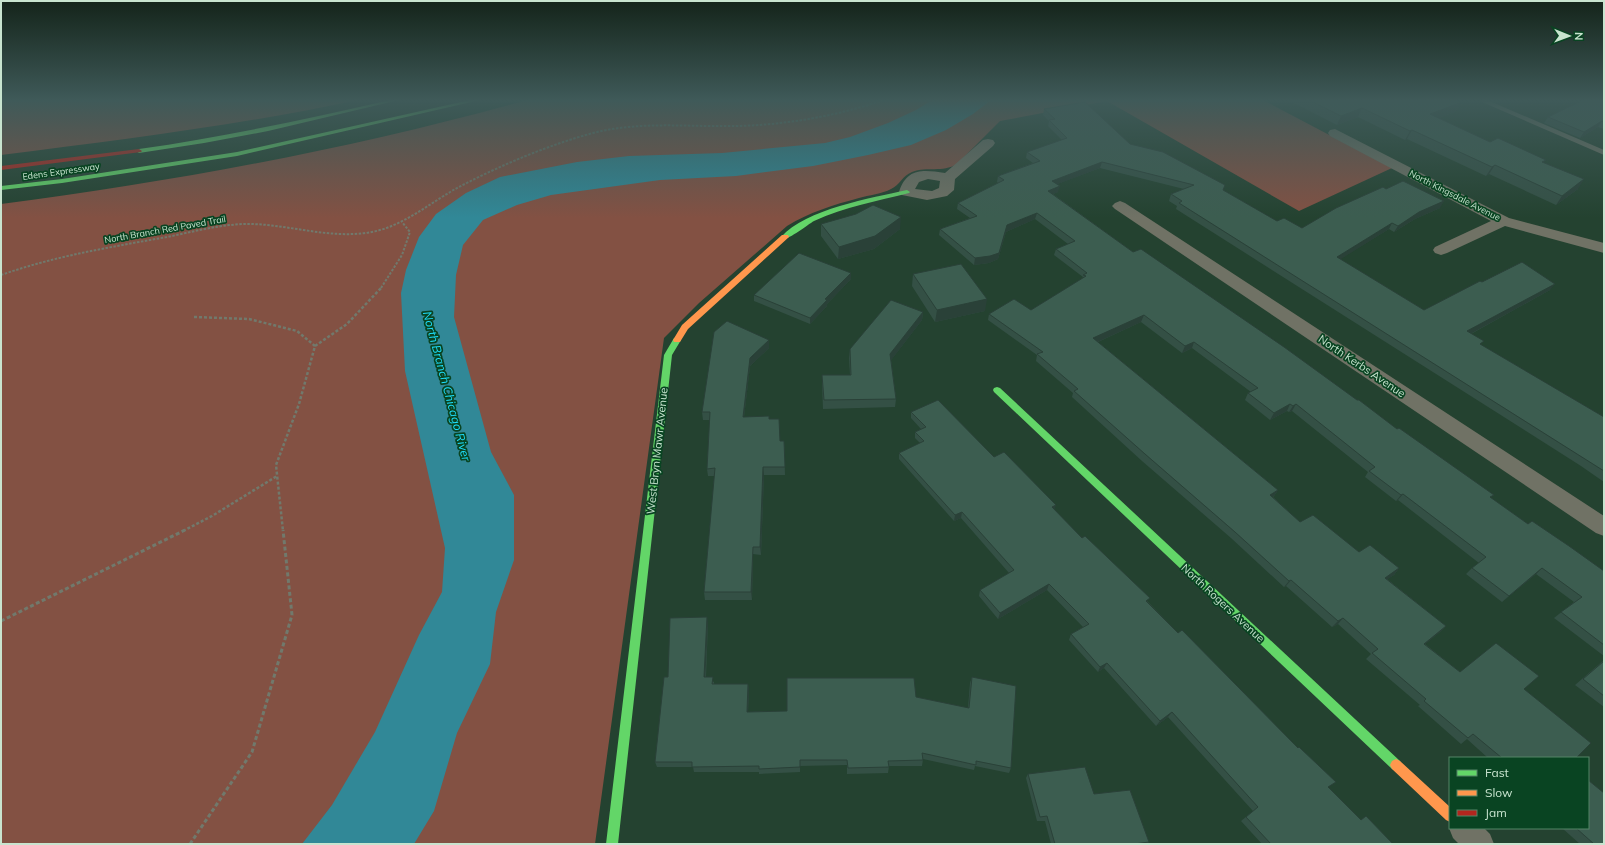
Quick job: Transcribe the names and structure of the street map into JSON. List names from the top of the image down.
{
  "streets": {
    "main road": ["Edens Expressway", "West Bryn Mawr Avenue", "North Rogers Avenue"],
    "street": ["North Kingsdale Avenue", "North Kerbs Avenue"],
    "path": ["North Branch Red Paved Trail"]
  },
  "water": ["North Branch Chicago River"],
  "legend": ["Fast", "Slow", "Jam"],
  "north": "right"
}
